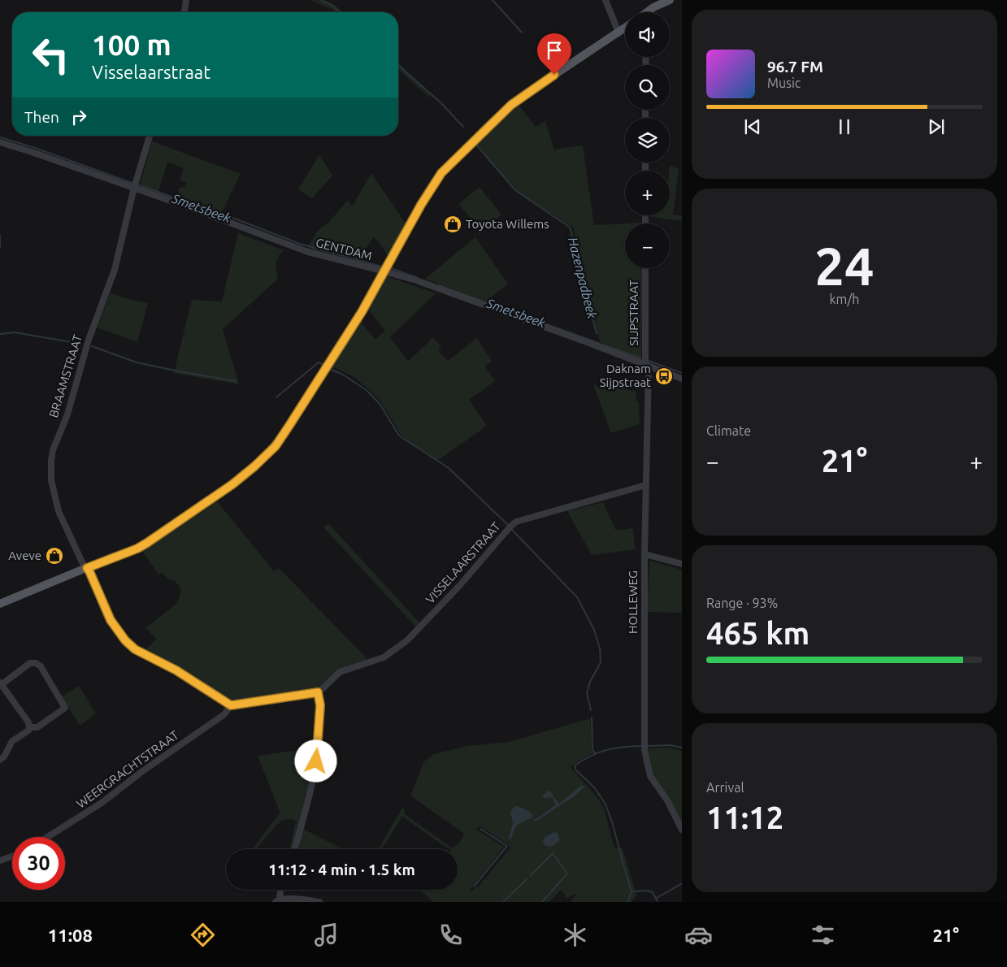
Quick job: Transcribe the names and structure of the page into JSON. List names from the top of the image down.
{
  "streets": {
    "street": [
      "GENTDAM",
      "SIJPSTRAAT",
      "BRAAMSTRAAT",
      "VISSELAARSTRAAT",
      "HOLLEWEG",
      "WEERGRACHTSTRAAT"
    ]
  },
  "crossings": [
    ["GENTDAM", "SIJPSTRAAT"],
    ["GENTDAM", "BRAAMSTRAAT"],
    ["GENTDAM", "HOLLEWEG"],
    ["SIJPSTRAAT", "HOLLEWEG"],
    ["VISSELAARSTRAAT", "HOLLEWEG"]
  ],
  "water": ["Smetsbeek", "Hazenpadbeek"],
  "places": {
    "shop": ["Toyota Willems", "Aveve"],
    "bus stop": ["Daknam Sijpstraat"]
  },
  "page": {
    "map_buttons": ["+", "−"],
    "turn": ["100 m", "Visselaarstraat"],
    "song": ["96.7 FM", "Music"],
    "then": "Then",
    "tile": [
      ["24", "km/h"],
      "Climate",
      ["Range · 93%", "465 km"],
      ["Arrival", "11:12"]
    ],
    "heat": ["−", "21°", "+"],
    "limit": "30",
    "trip": "11:12 · 4 min · 1.5 km",
    "tabs": ["11:08", "21°"]
  }
}
